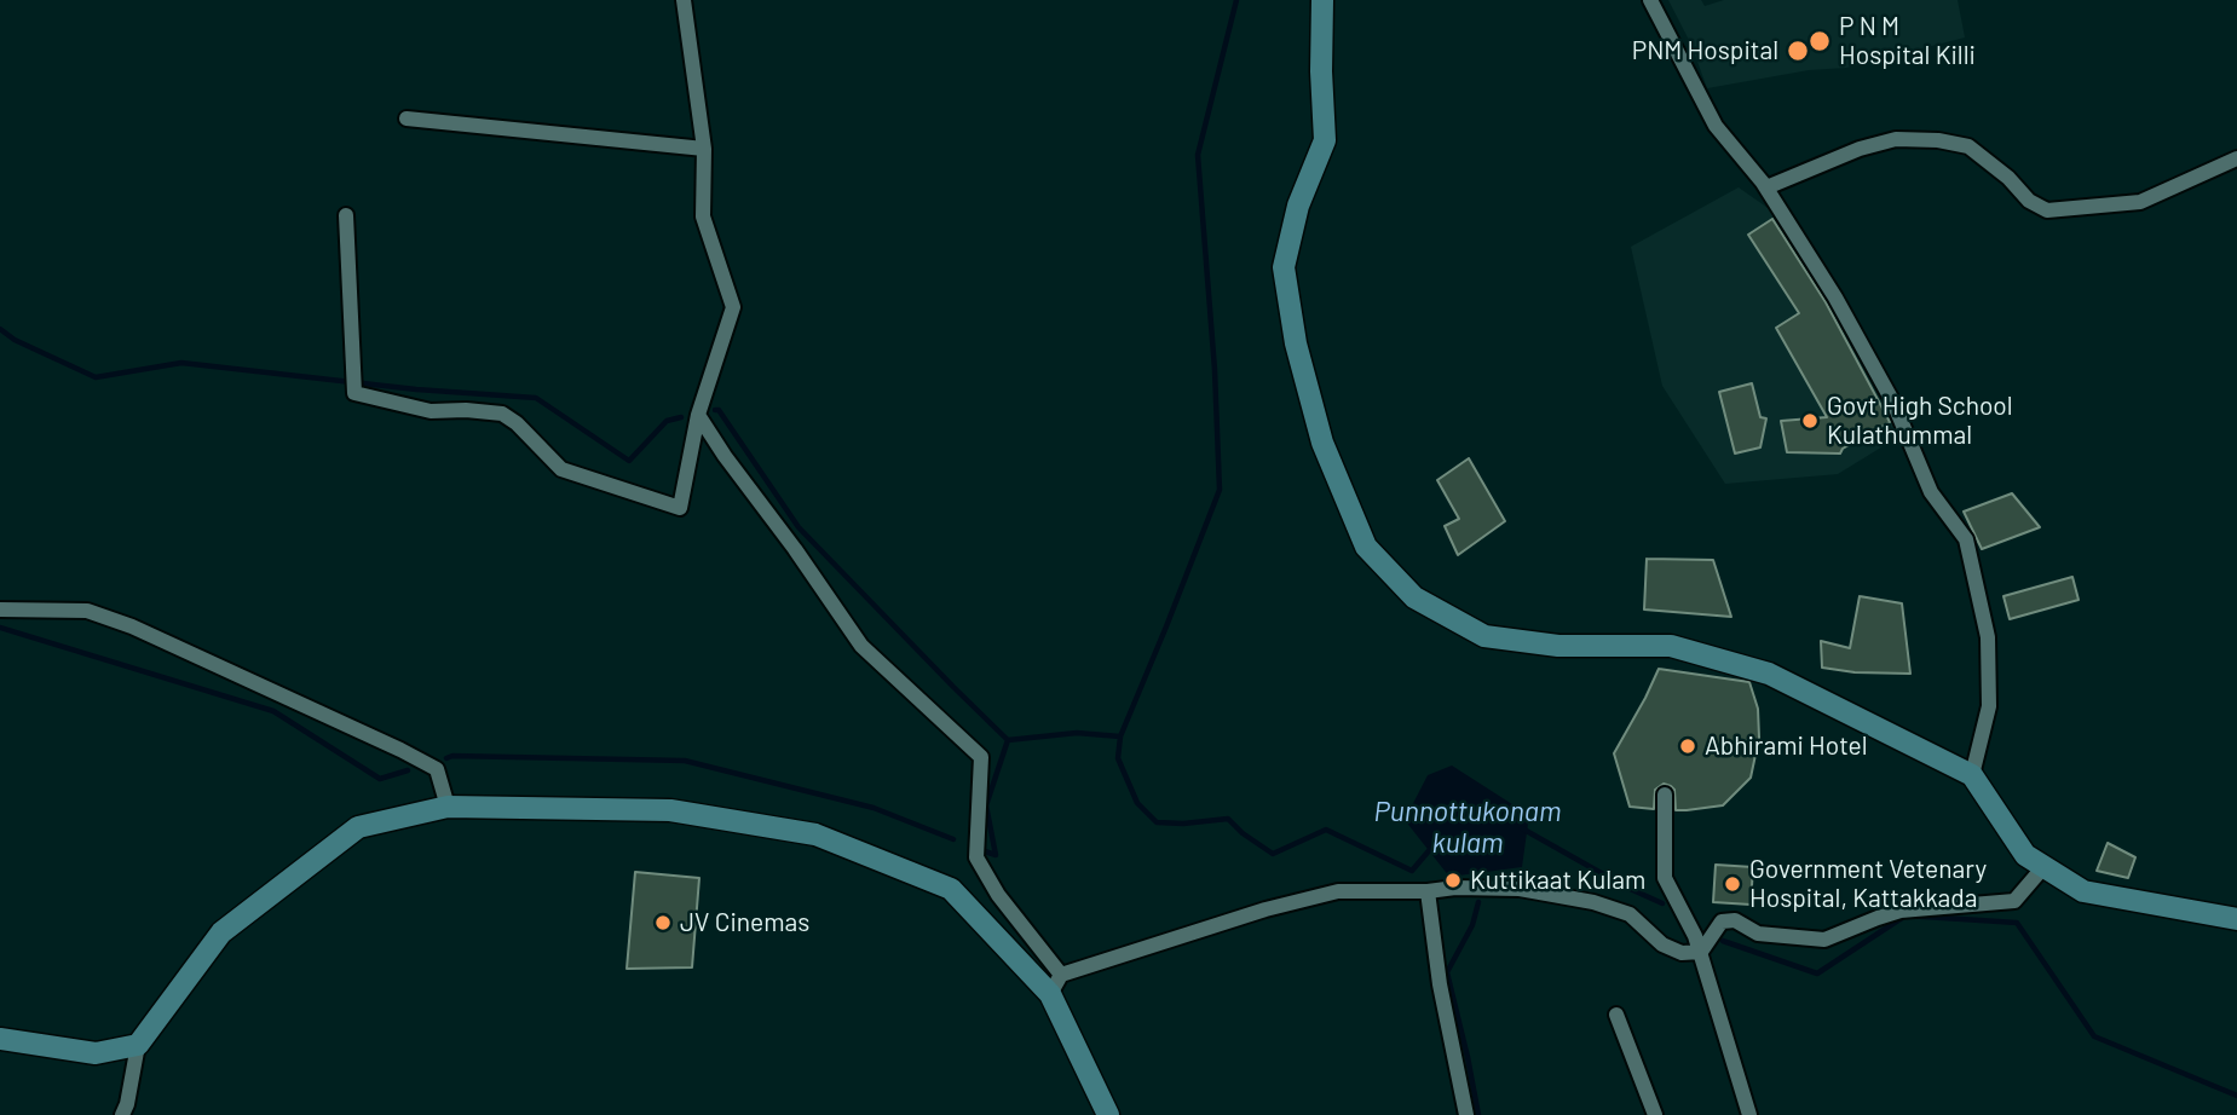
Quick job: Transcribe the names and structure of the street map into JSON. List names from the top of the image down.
{
  "water": ["Punnottukonam kulam"],
  "places": [
    "P N M Hospital Killi",
    "PNM Hospital",
    "Govt High School Kulathummal",
    "Abhirami Hotel",
    "Kuttikaat Kulam",
    "Government Vetenary Hospital, Kattakkada",
    "JV Cinemas"
  ]
}
